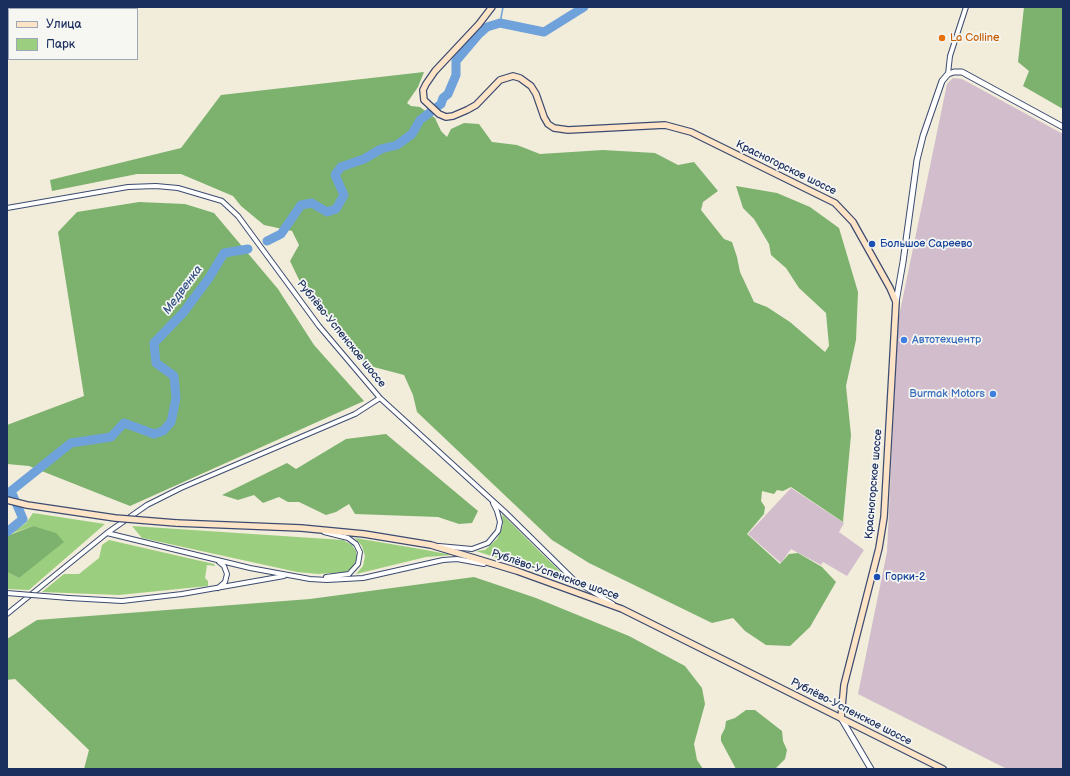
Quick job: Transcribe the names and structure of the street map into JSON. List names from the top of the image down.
{
  "streets": {
    "main road": ["Красногорское шоссе", "Рублёво-Успенское шоссе"]
  },
  "crossings": [
    ["Красногорское шоссе", "Рублёво-Успенское шоссе"]
  ],
  "water": ["Медвенка"],
  "places": [
    "La Colline",
    "Большое Сареево",
    "Автотехцентр",
    "Burmak Motors",
    "Горки-2"
  ],
  "legend": ["Улица", "Парк"]
}
